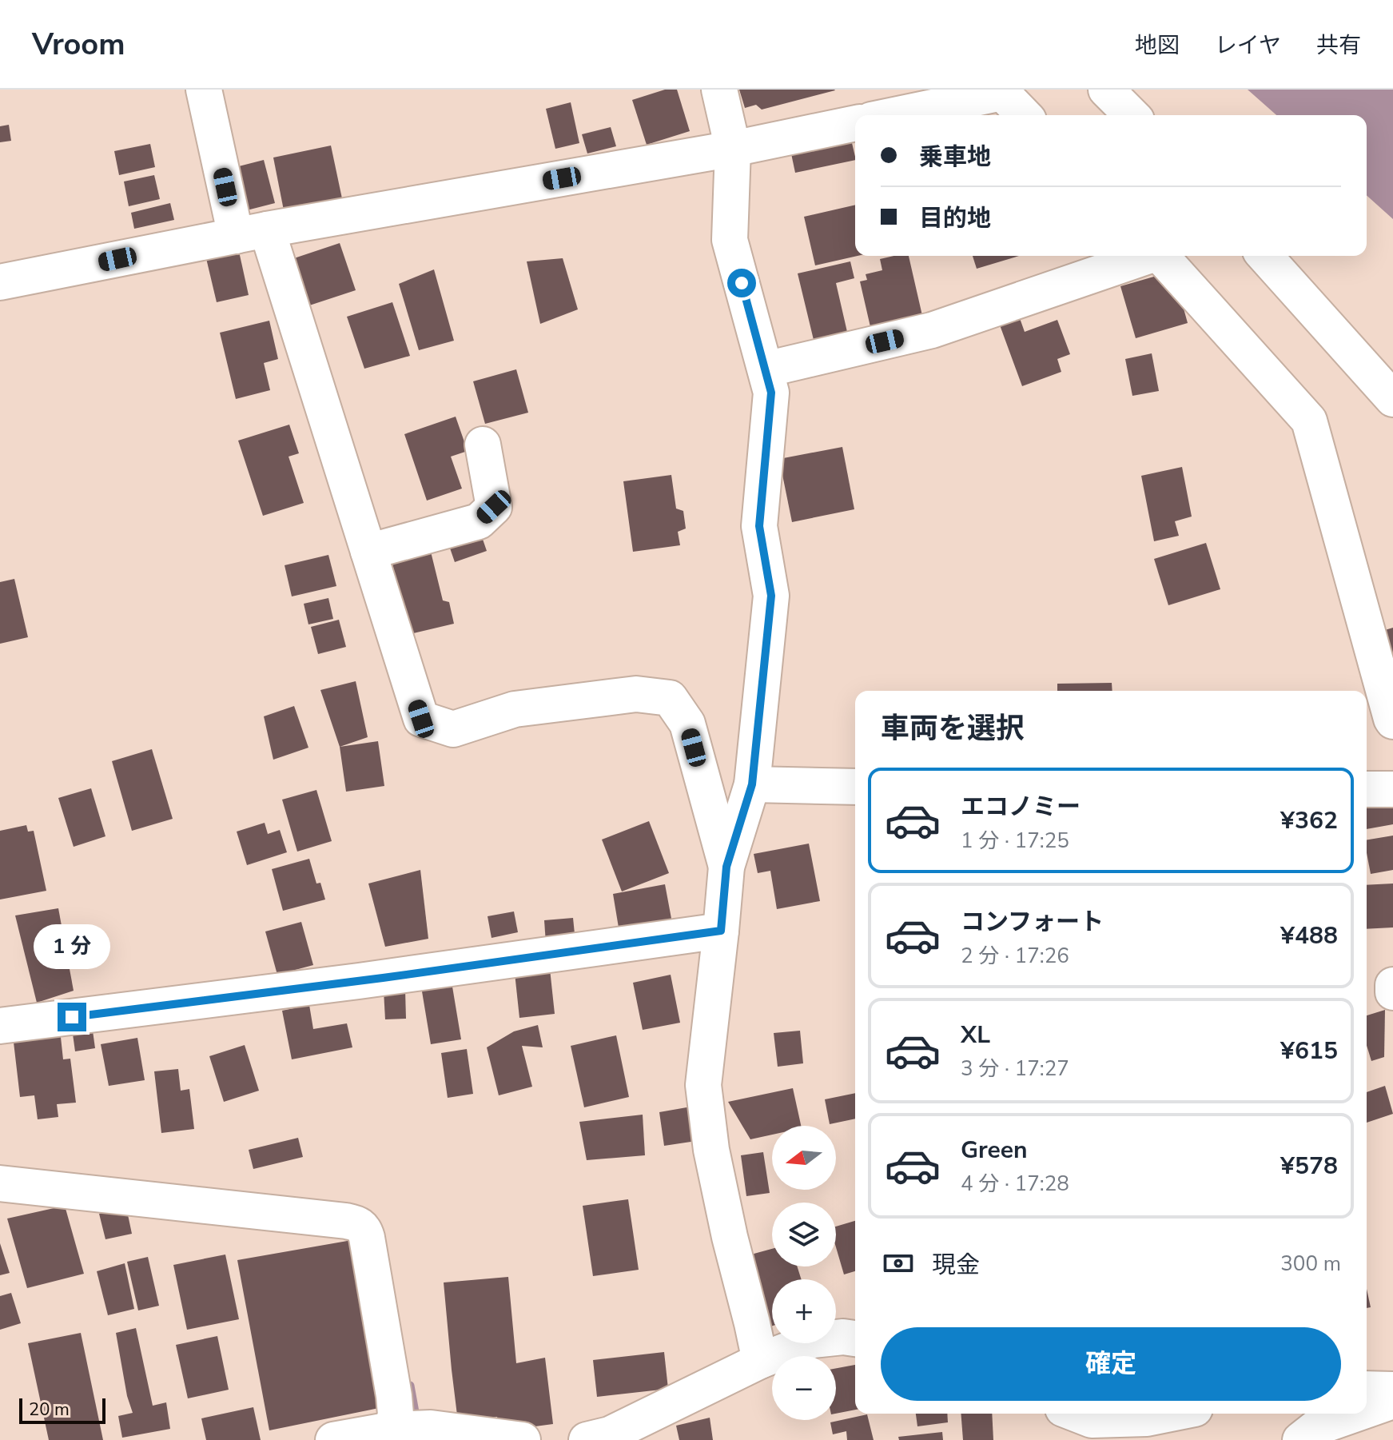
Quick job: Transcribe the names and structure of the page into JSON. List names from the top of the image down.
{
  "scale_bar": "20 m",
  "north": "left",
  "page": {
    "header": "Vroom",
    "nav": ["地図", "レイヤ", "共有"],
    "banner": ["乗車地", "目的地"],
    "heading": "車両を選択",
    "list": [
      {
        "name": "エコノミー",
        "note": "1 分 · 17:25",
        "value": "¥362"
      },
      {
        "name": "コンフォート",
        "note": "2 分 · 17:26",
        "value": "¥488"
      },
      {
        "name": "XL",
        "note": "3 分 · 17:27",
        "value": "¥615"
      },
      {
        "name": "Green",
        "note": "4 分 · 17:28",
        "value": "¥578"
      }
    ],
    "bubble": "1 分",
    "map_buttons": ["+", "−"],
    "pay": ["現金", "300 m"],
    "buttons": "確定",
    "scale": "20 m"
  }
}
